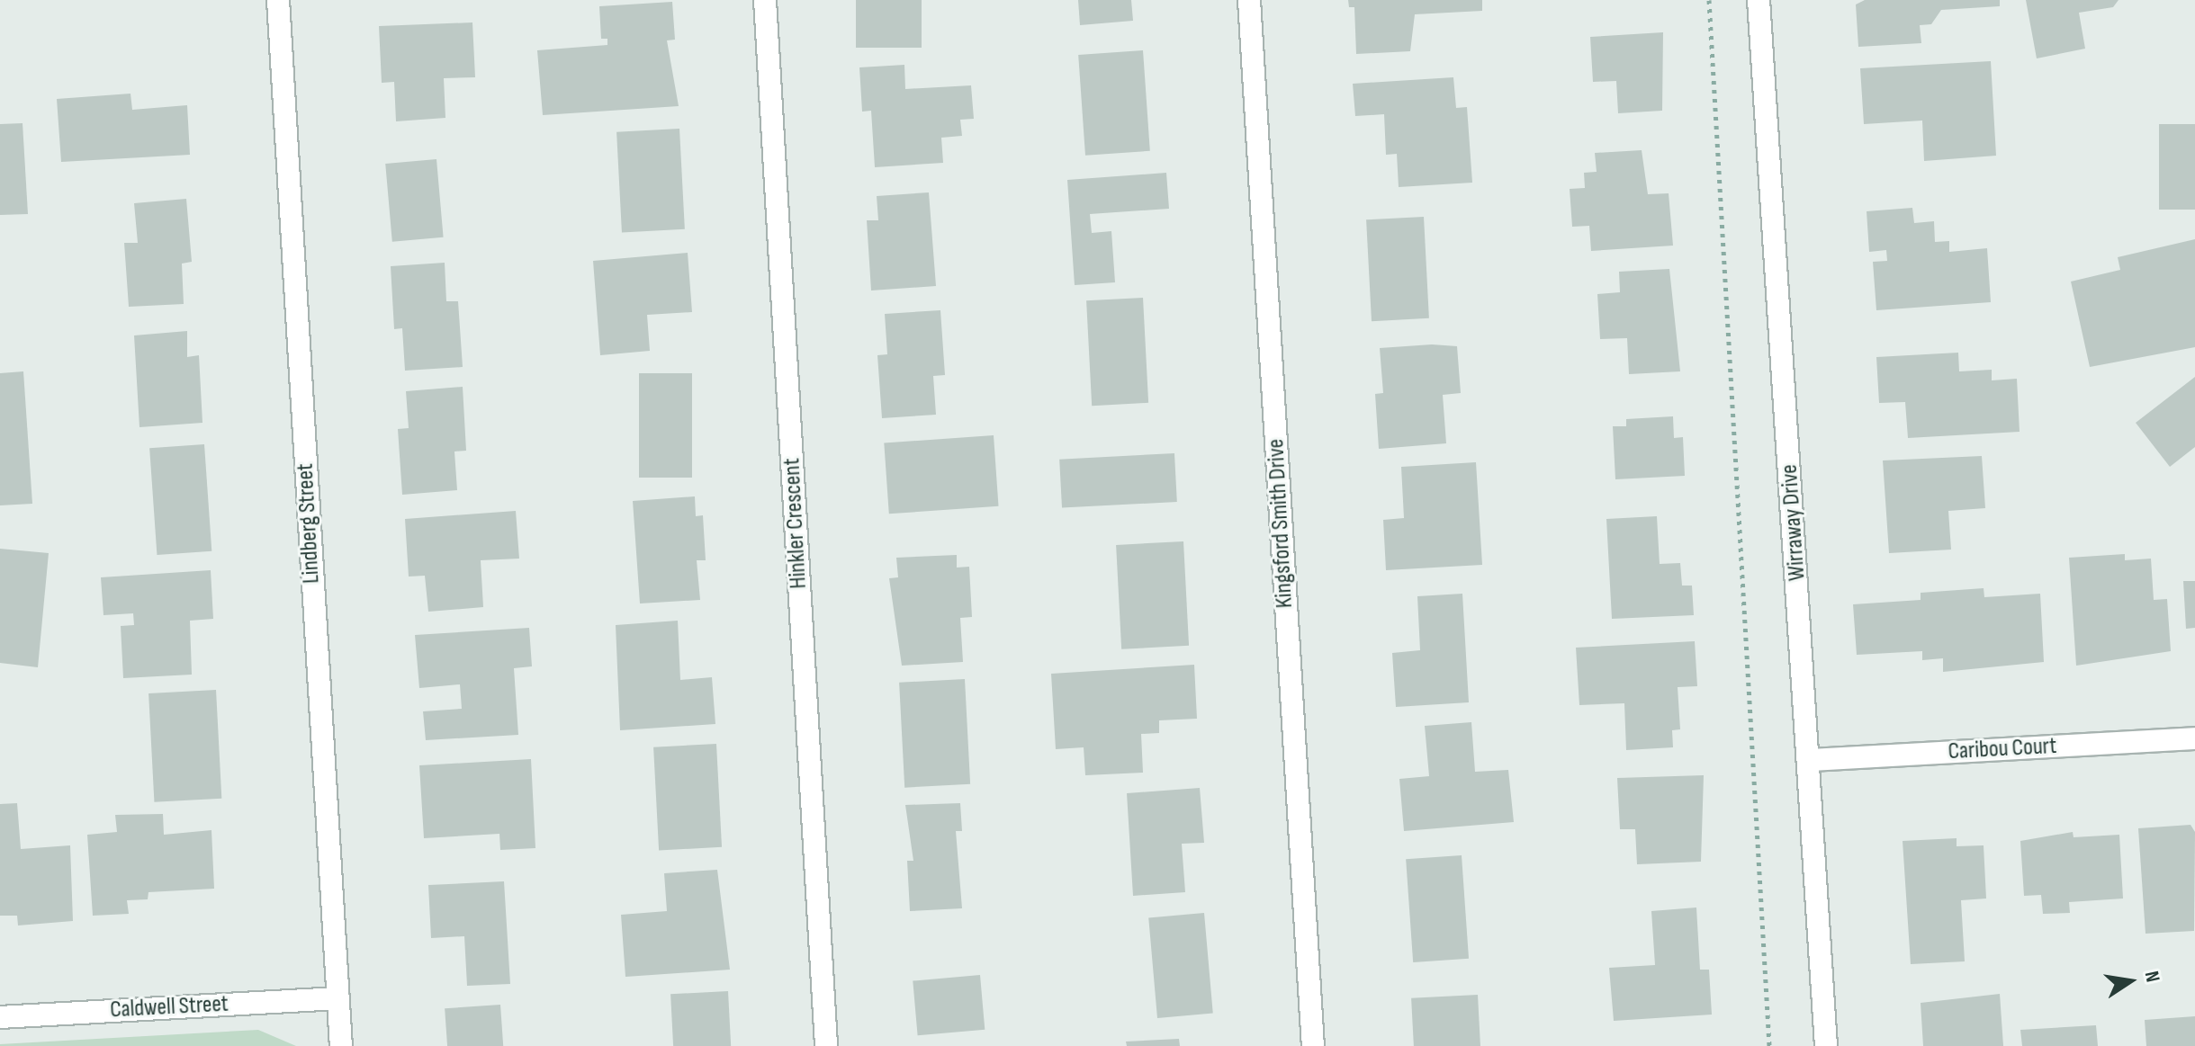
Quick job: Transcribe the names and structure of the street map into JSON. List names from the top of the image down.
{
  "streets": {
    "street": [
      "Wirraway Drive",
      "Lindberg Street",
      "Hinkler Crescent",
      "Kingsford Smith Drive",
      "Caribou Court",
      "Caldwell Street"
    ]
  },
  "crossings": [
    ["Wirraway Drive", "Caribou Court"],
    ["Lindberg Street", "Caldwell Street"]
  ],
  "north": "right"
}
